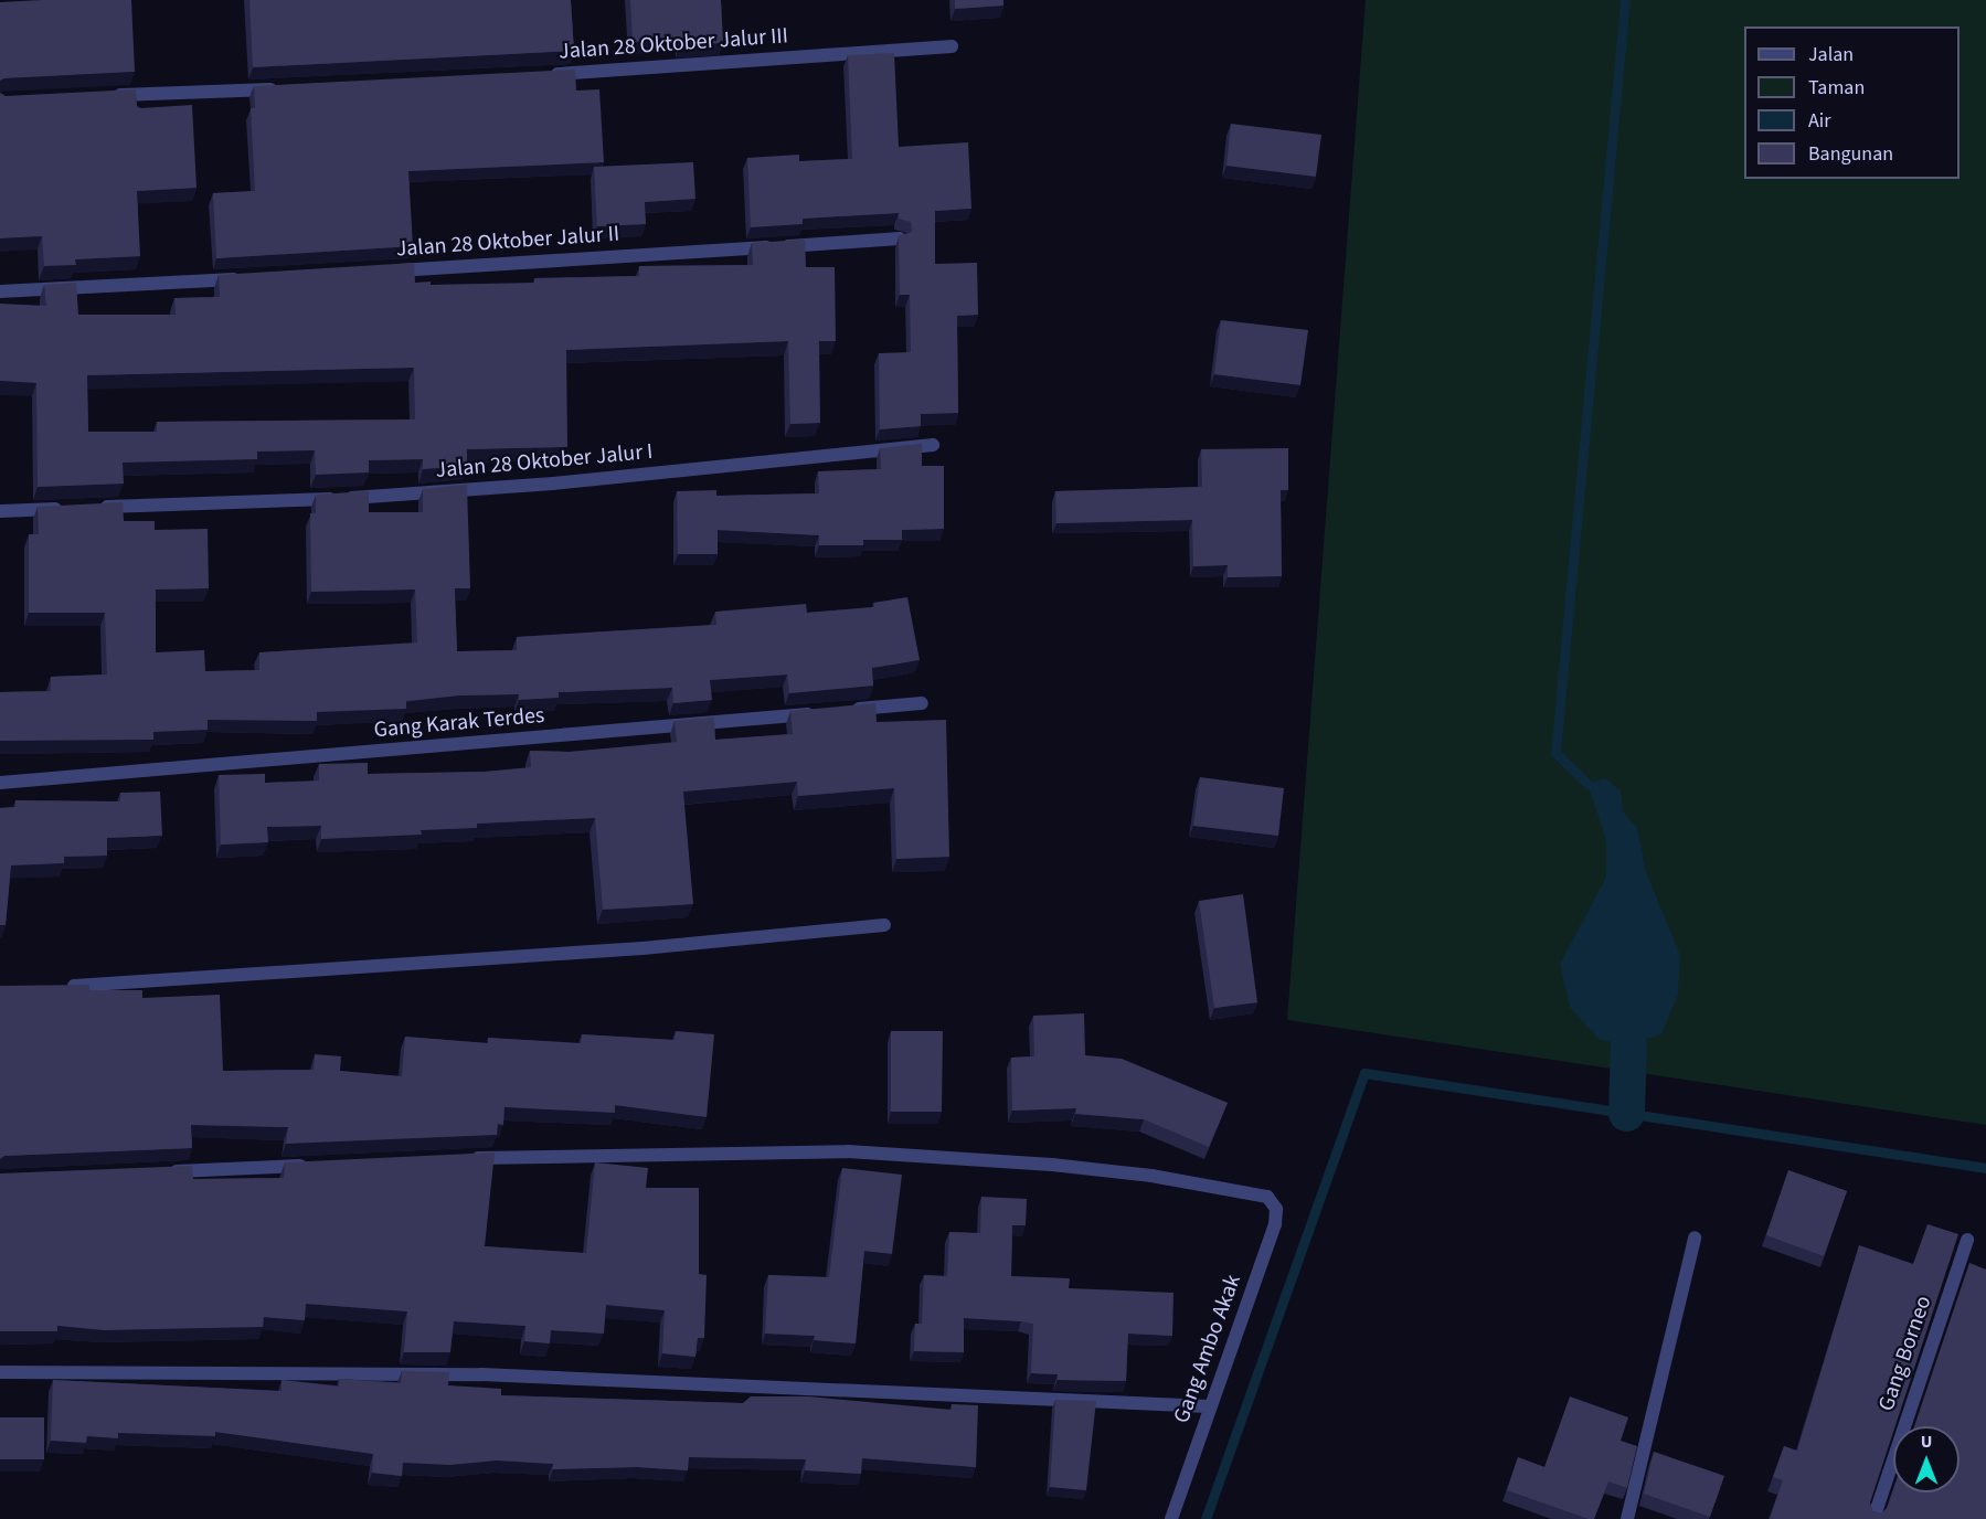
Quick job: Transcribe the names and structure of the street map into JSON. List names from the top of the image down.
{
  "streets": {
    "street": [
      "Jalan 28 Oktober Jalur III",
      "Jalan 28 Oktober Jalur II",
      "Jalan 28 Oktober Jalur I",
      "Gang Karak Terdes",
      "Gang Ambo Akak",
      "Gang Borneo"
    ]
  },
  "legend": [
    "Jalan",
    "Taman",
    "Air",
    "Bangunan"
  ],
  "north": "top"
}
